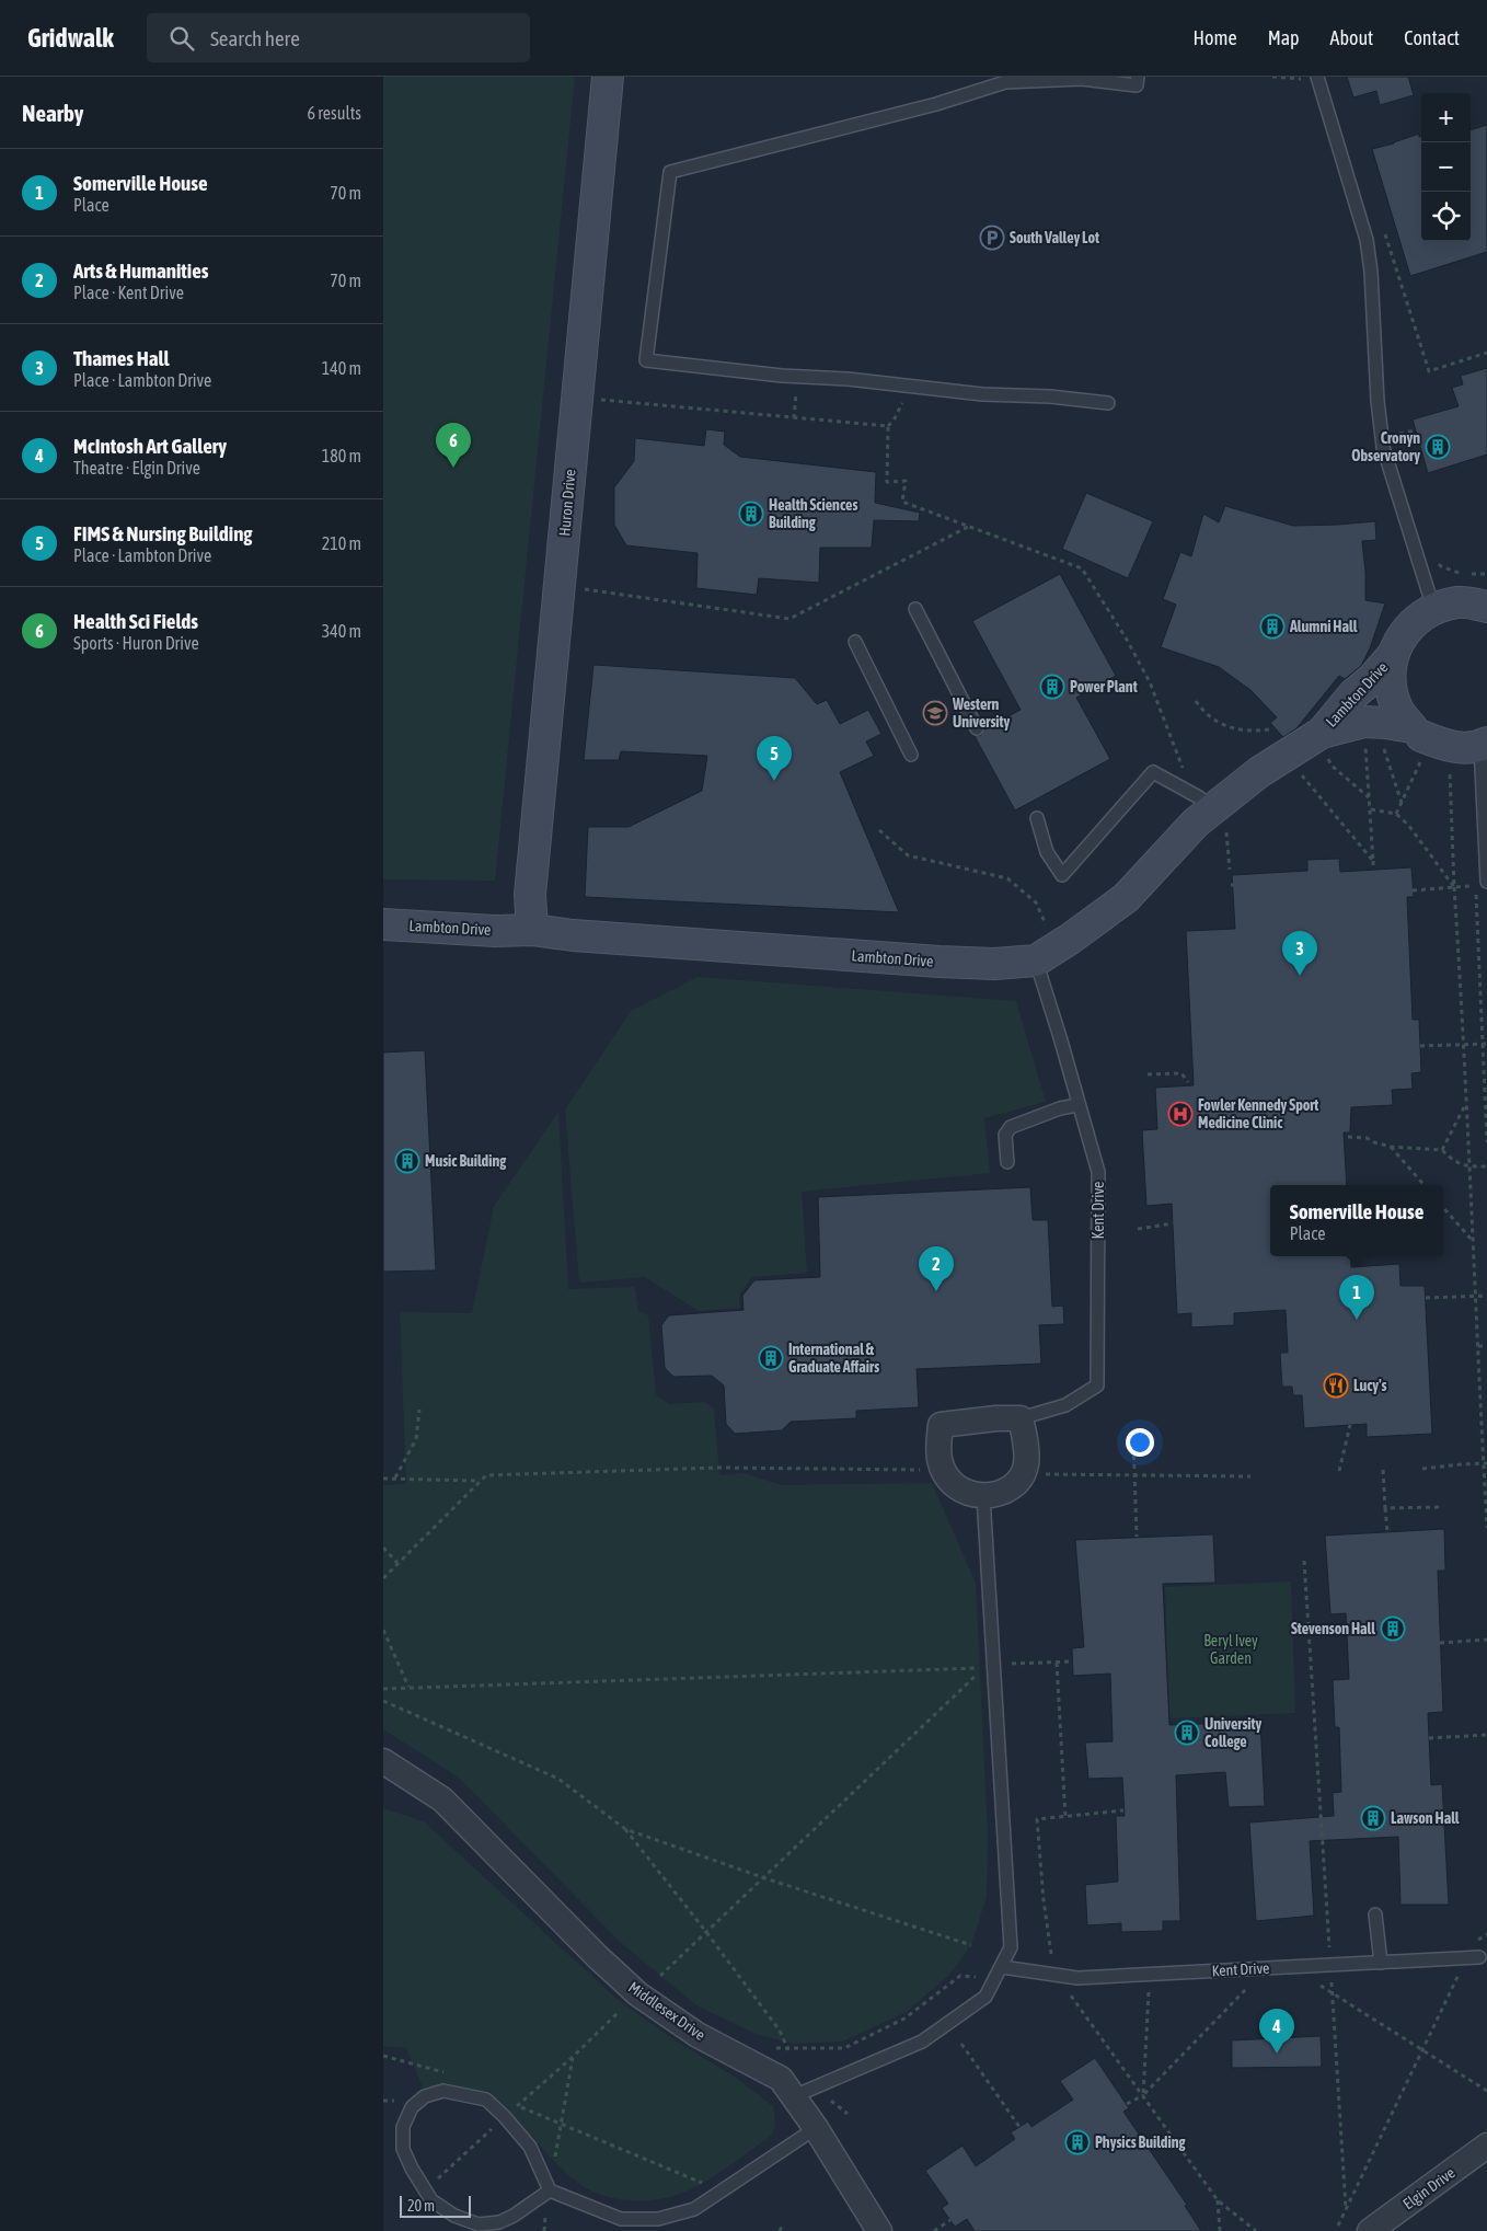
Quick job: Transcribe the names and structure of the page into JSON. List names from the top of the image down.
{
  "streets": {
    "street": [
      "Huron Drive",
      "Lambton Drive",
      "Kent Drive",
      "Middlesex Drive",
      "Elgin Drive"
    ]
  },
  "crossings": [
    ["Huron Drive", "Lambton Drive"],
    ["Lambton Drive", "Kent Drive"]
  ],
  "parks": ["Beryl Ivey Garden"],
  "places": {
    "parking": ["South Valley Lot"],
    "building": [
      "Cronyn Observatory",
      "Health Sciences Building",
      "Alumni Hall",
      "Power Plant",
      "Music Building",
      "International & Graduate Affairs",
      "Stevenson Hall",
      "University College",
      "Lawson Hall",
      "Physics Building"
    ],
    "school or university": ["Western University"],
    "hospital": ["Fowler Kennedy Sport Medicine Clinic"],
    "restaurant": ["Lucy's"]
  },
  "scale_bar": "20 m",
  "page": {
    "header": "Gridwalk",
    "search": "Search here",
    "nav": [
      "Home",
      "Map",
      "About",
      "Contact"
    ],
    "heading": ["Nearby", "6 results"],
    "map_buttons": ["+", "−"],
    "list": [
      {
        "mark": "1",
        "name": "Somerville House",
        "note": "Place",
        "value": "70 m"
      },
      {
        "mark": "2",
        "name": "Arts & Humanities",
        "note": "Place · Kent Drive",
        "value": "70 m"
      },
      {
        "mark": "3",
        "name": "Thames Hall",
        "note": "Place · Lambton Drive",
        "value": "140 m"
      },
      {
        "mark": "4",
        "name": "McIntosh Art Gallery",
        "note": "Theatre · Elgin Drive",
        "value": "180 m"
      },
      {
        "mark": "5",
        "name": "FIMS & Nursing Building",
        "note": "Place · Lambton Drive",
        "value": "210 m"
      },
      {
        "mark": "6",
        "name": "Health Sci Fields",
        "note": "Sports · Huron Drive",
        "value": "340 m"
      }
    ],
    "pins": [
      "6",
      "5",
      "3",
      "2",
      "1",
      "4"
    ],
    "popup": ["Somerville House", "Place"],
    "scale": "20 m"
  }
}
